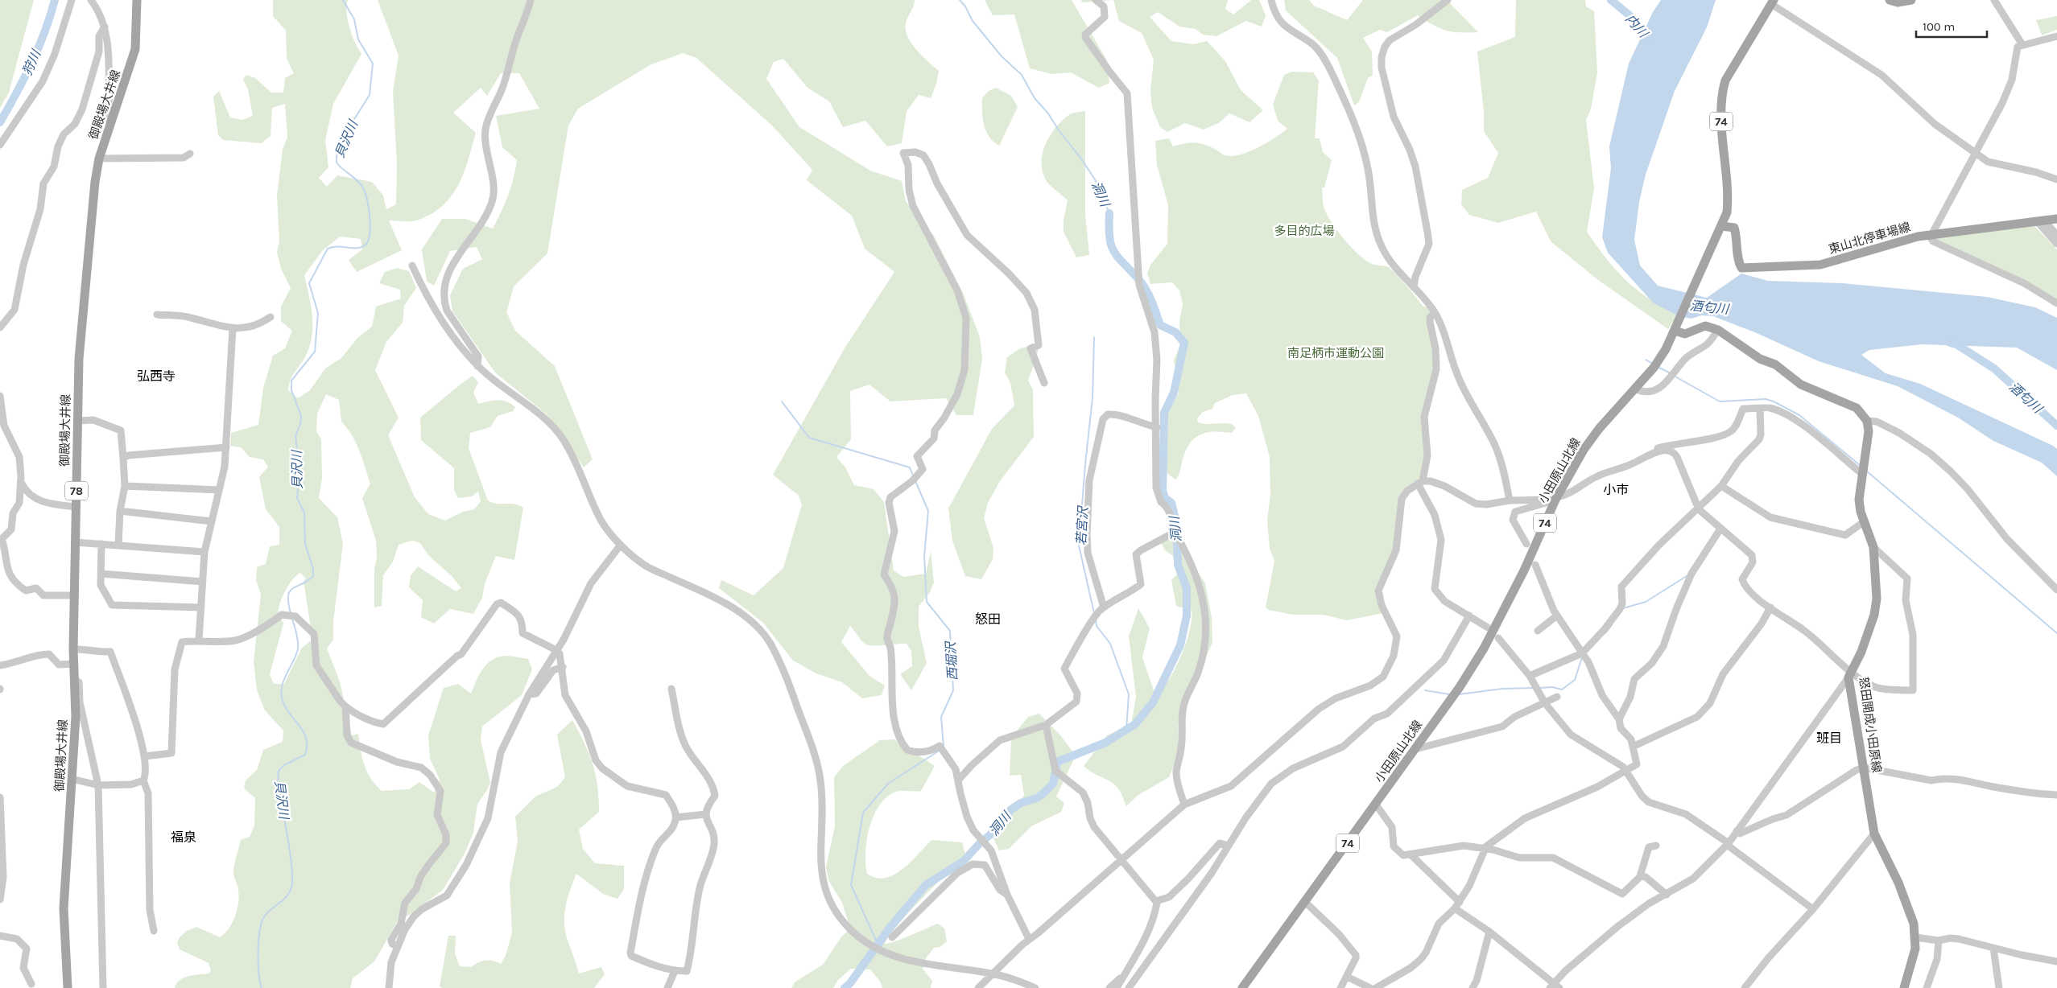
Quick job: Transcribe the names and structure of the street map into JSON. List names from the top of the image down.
{
  "streets": {
    "main road": [
      "御殿場大井線",
      "74",
      "東山北停車場線",
      "小田原山北線",
      "78",
      "怒田開成小田原線"
    ]
  },
  "crossings": [
    ["東山北停車場線", "小田原山北線"]
  ],
  "districts": [
    "弘西寺",
    "小市",
    "怒田",
    "班目",
    "福泉"
  ],
  "water": [
    "内川",
    "狩川",
    "貝沢川",
    "洞川",
    "酒匂川",
    "若宮沢",
    "西堀沢"
  ],
  "parks": ["多目的広場", "南足柄市運動公園"],
  "scale_bar": "100 m"
}
